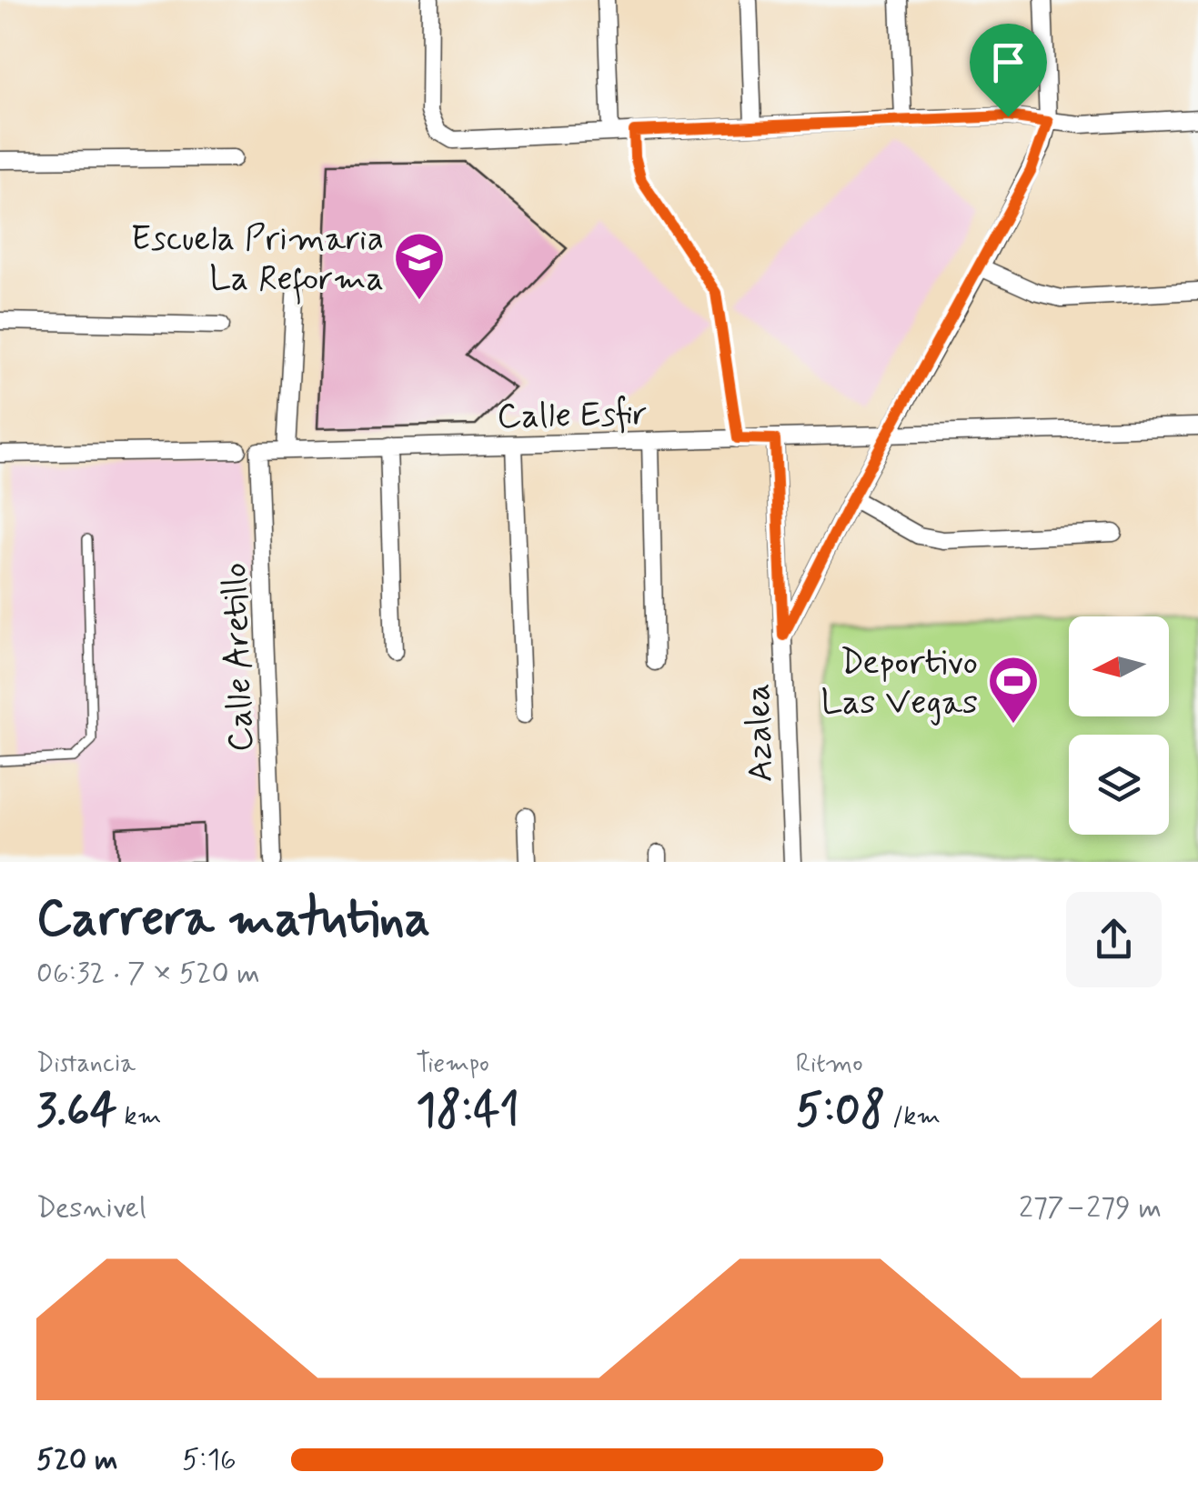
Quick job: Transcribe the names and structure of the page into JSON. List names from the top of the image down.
{
  "streets": {
    "street": ["Calle Esfir", "Calle Aretillo", "Azalea"]
  },
  "crossings": [
    ["Calle Esfir", "Calle Aretillo"],
    ["Calle Esfir", "Azalea"]
  ],
  "places": {
    "school or university": ["Escuela Primaria La Reforma"],
    "sports": ["Deportivo Las Vegas"]
  },
  "north": "left",
  "page": {
    "heading": ["Carrera matutina", "06:32 · 7 × 520 m"],
    "stats": [
      ["Distancia", "3.64 km"],
      ["Tiempo", "18:41"],
      ["Ritmo", "5:08 /km"]
    ],
    "chart": ["Desnivel", "277–279 m"],
    "list": [
      {
        "name": "520 m",
        "note": "5:16"
      }
    ]
  }
}
